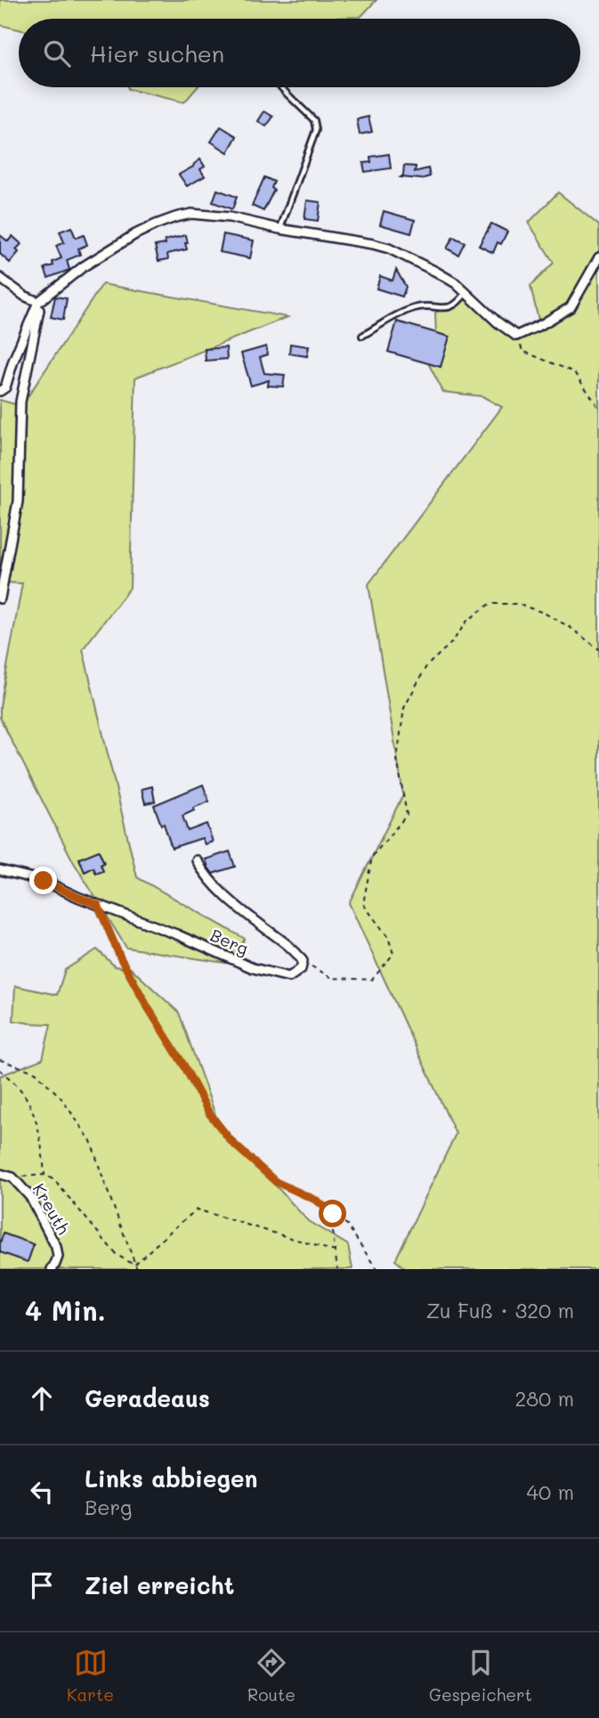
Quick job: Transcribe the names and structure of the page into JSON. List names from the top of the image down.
{
  "streets": {
    "street": ["Berg", "Kreuth"]
  },
  "page": {
    "search": "Hier suchen",
    "heading": ["4 Min.", "Zu Fuß · 320 m"],
    "list": [
      ["Geradeaus", "280 m"],
      ["Links abbiegen", "Berg", "40 m"],
      "Ziel erreicht"
    ],
    "nav": ["Karte", "Route", "Gespeichert"]
  }
}
